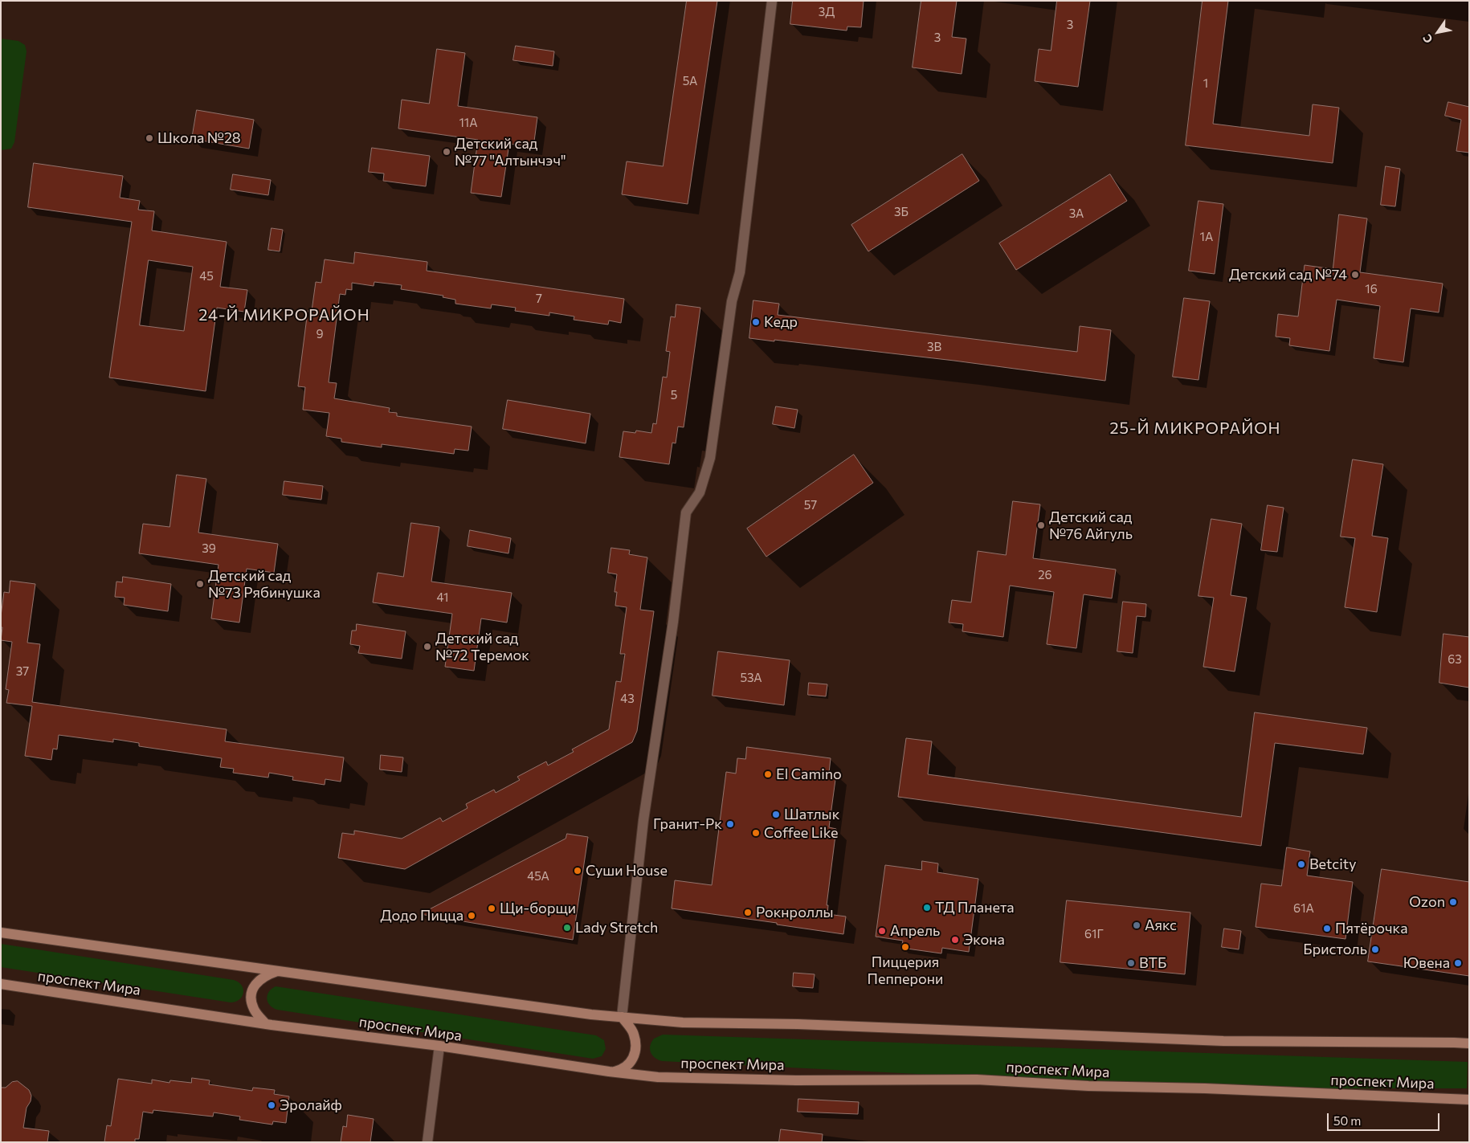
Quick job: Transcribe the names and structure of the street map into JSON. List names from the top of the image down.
{
  "streets": {
    "main road": ["проспект Мира"]
  },
  "districts": ["24-Й МИКРОРАЙОН", "25-Й МИКРОРАЙОН"],
  "places": [
    "Школа №28",
    "Детский сад №77 \"Алтынчэч\"",
    "Детский сад №74",
    "Кедр",
    "Детский сад №76 Айгуль",
    "Детский сад №73 Рябинушка",
    "Детский сад №72 Теремок",
    "El Camino",
    "Шатлык",
    "Гранит-Рк",
    "Coffee Like",
    "Betcity",
    "Суши House",
    "Ozon",
    "ТД Планета",
    "Щи-борщи",
    "Рокнроллы",
    "Додо Пицца",
    "Аякс",
    "Lady Stretch",
    "Пятёрочка",
    "Апрель",
    "Экона",
    "Пиццерия Пепперони",
    "Бристоль",
    "ВТБ",
    "Ювена",
    "Эролайф"
  ],
  "house_numbers": [
    "3Д",
    "3",
    "3",
    "5А",
    "1",
    "11А",
    "3Б",
    "3А",
    "1А",
    "45",
    "16",
    "7",
    "9",
    "3В",
    "5",
    "57",
    "39",
    "26",
    "41",
    "63",
    "37",
    "53А",
    "43",
    "45А",
    "61А",
    "61Г"
  ],
  "scale_bar": "50 m",
  "north": "bottom left"
}
